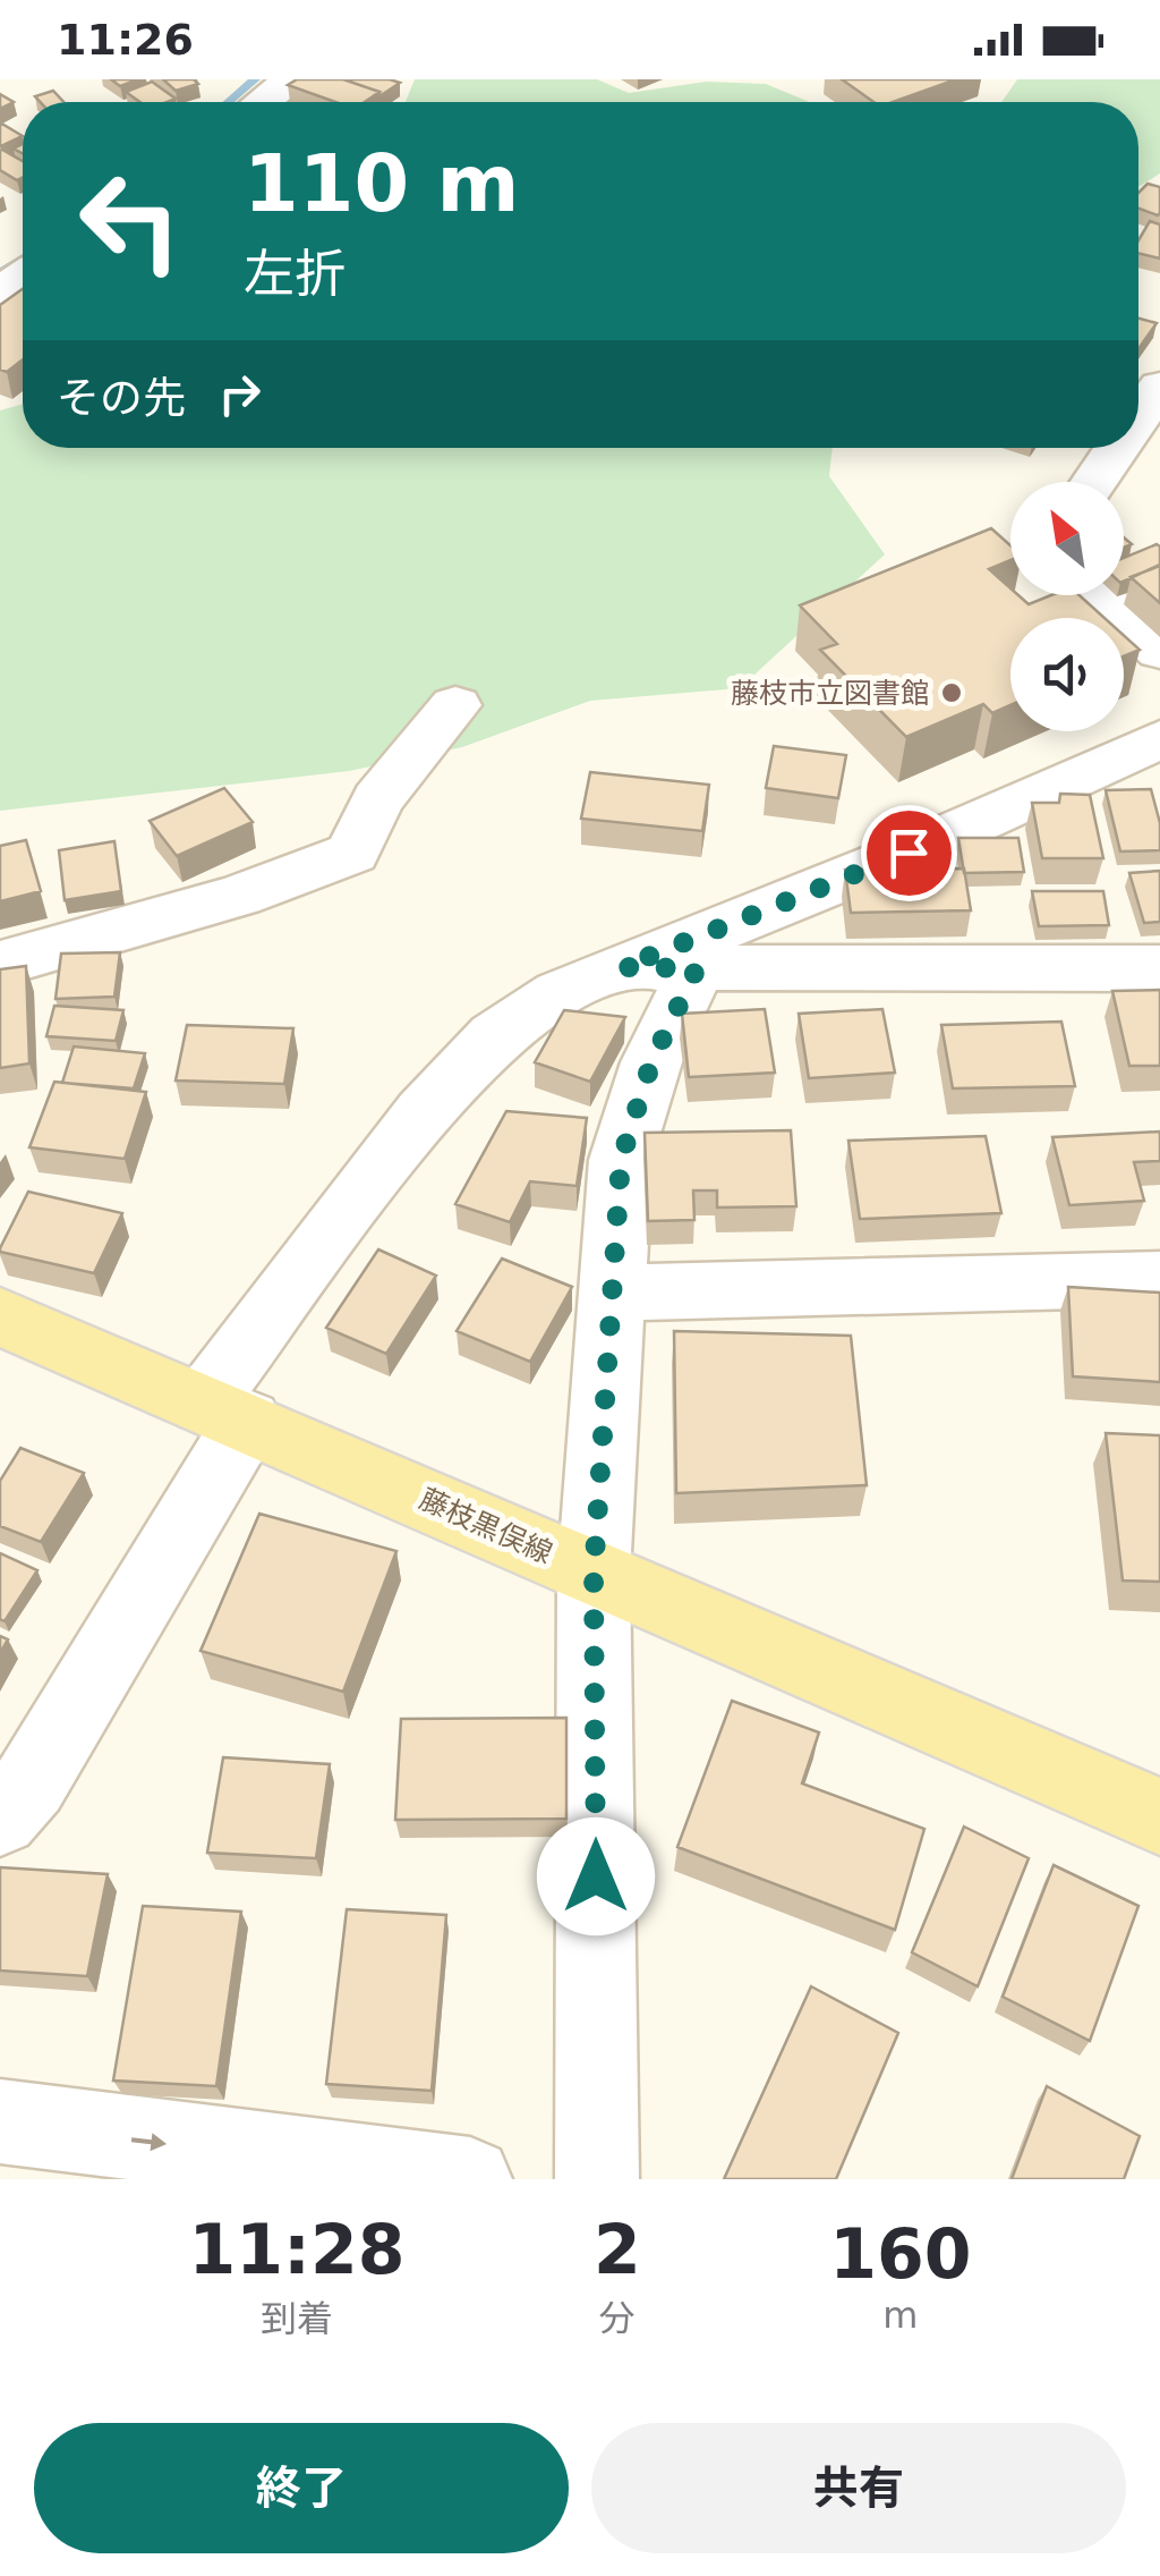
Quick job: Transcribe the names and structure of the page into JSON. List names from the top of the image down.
{
  "streets": {
    "main road": ["藤枝黒俣線"]
  },
  "places": ["藤枝市立図書館"],
  "north": "top left",
  "page": {
    "status": "11:26",
    "turn": ["110 m", "左折"],
    "then": "その先",
    "eta": [
      "11:28",
      "到着",
      "2",
      "分",
      "160",
      "m"
    ],
    "buttons": ["終了", "共有"]
  }
}
